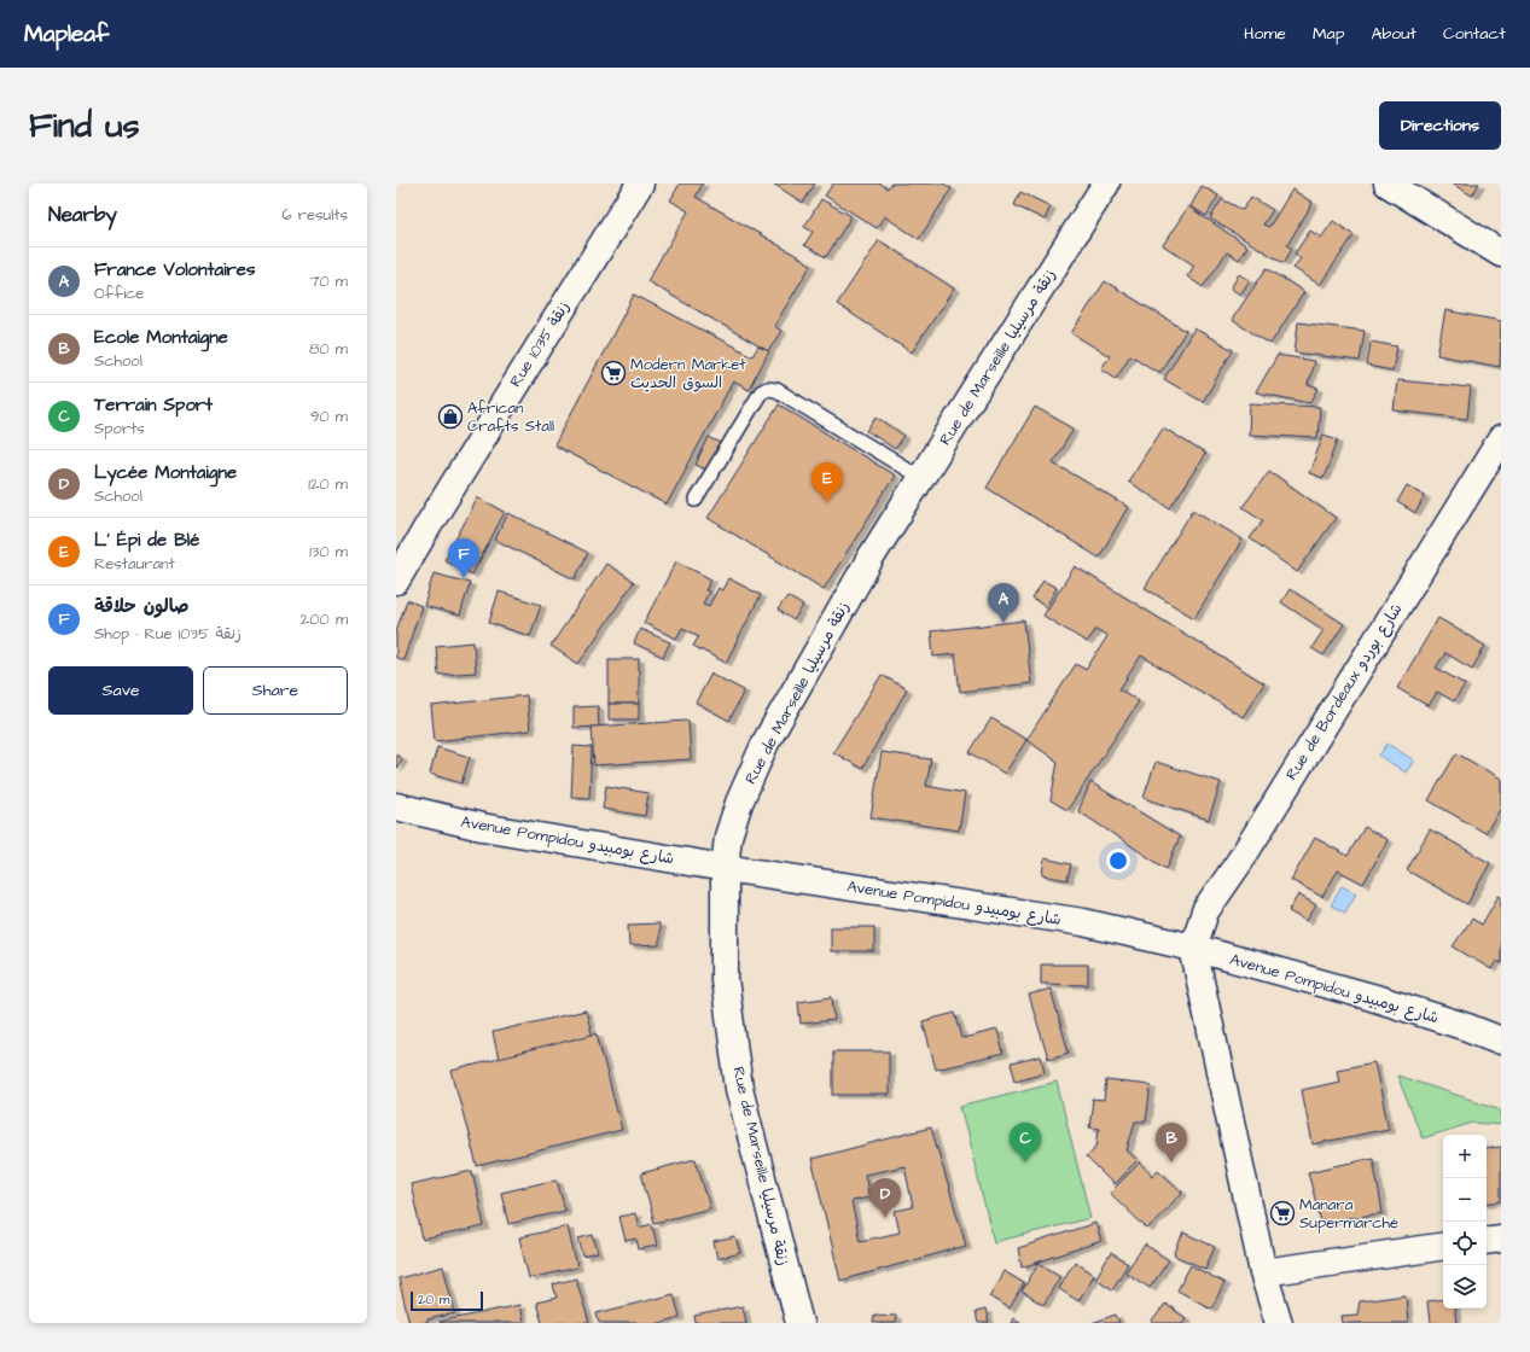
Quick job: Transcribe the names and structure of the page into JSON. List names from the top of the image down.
{
  "streets": {
    "street": [
      "Rue 1035 زنقة",
      "Rue de Marseille زنقة مرسيليا",
      "Rue de Bordeaux شارع بوردو",
      "Avenue Pompidou شارع بومبيدو"
    ]
  },
  "crossings": [
    ["Rue de Marseille زنقة مرسيليا", "Avenue Pompidou شارع بومبيدو"],
    ["Rue de Bordeaux شارع بوردو", "Avenue Pompidou شارع بومبيدو"]
  ],
  "places": {
    "supermarket": ["Modern Market السوق الحديث", "Manara Supermarché"],
    "shop": ["African Crafts Stall"]
  },
  "scale_bar": "20 m",
  "page": {
    "header": "Mapleaf",
    "nav": [
      "Home",
      "Map",
      "About",
      "Contact"
    ],
    "buttons": [
      "Directions",
      ["Save", "Share"]
    ],
    "title": "Find us",
    "heading": ["Nearby", "6 results"],
    "list": [
      {
        "mark": "A",
        "name": "France Volontaires",
        "note": "Office",
        "value": "70 m"
      },
      {
        "mark": "B",
        "name": "Ecole Montaigne",
        "note": "School",
        "value": "80 m"
      },
      {
        "mark": "C",
        "name": "Terrain Sport",
        "note": "Sports",
        "value": "90 m"
      },
      {
        "mark": "D",
        "name": "Lycée Montaigne",
        "note": "School",
        "value": "120 m"
      },
      {
        "mark": "E",
        "name": "L' Épi de Blé",
        "note": "Restaurant",
        "value": "130 m"
      },
      {
        "mark": "F",
        "name": "صالون حلاقة",
        "note": "Shop · Rue 1035 زنقة",
        "value": "200 m"
      }
    ],
    "pins": [
      "E",
      "F",
      "A",
      "B",
      "C",
      "D"
    ],
    "map_buttons": ["+", "−"],
    "scale": "20 m"
  }
}
